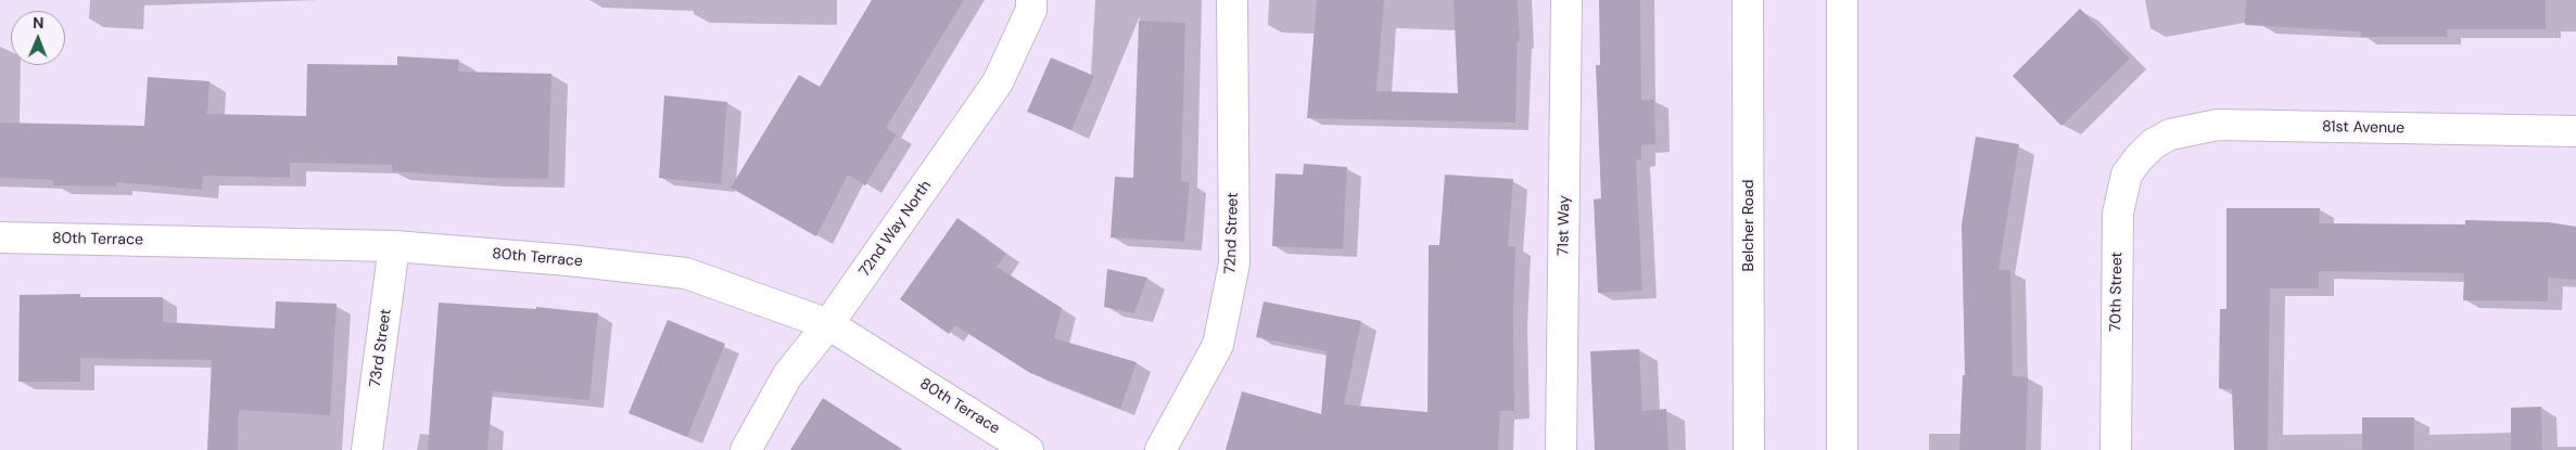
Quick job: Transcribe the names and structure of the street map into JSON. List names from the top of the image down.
{
  "streets": {
    "street": [
      "81st Avenue",
      "71st Way",
      "Belcher Road",
      "72nd Way North",
      "72nd Street",
      "80th Terrace",
      "70th Street",
      "73rd Street"
    ]
  },
  "crossings": [
    ["81st Avenue", "70th Street"],
    ["72nd Way North", "80th Terrace"],
    ["80th Terrace", "73rd Street"]
  ],
  "north": "top"
}
